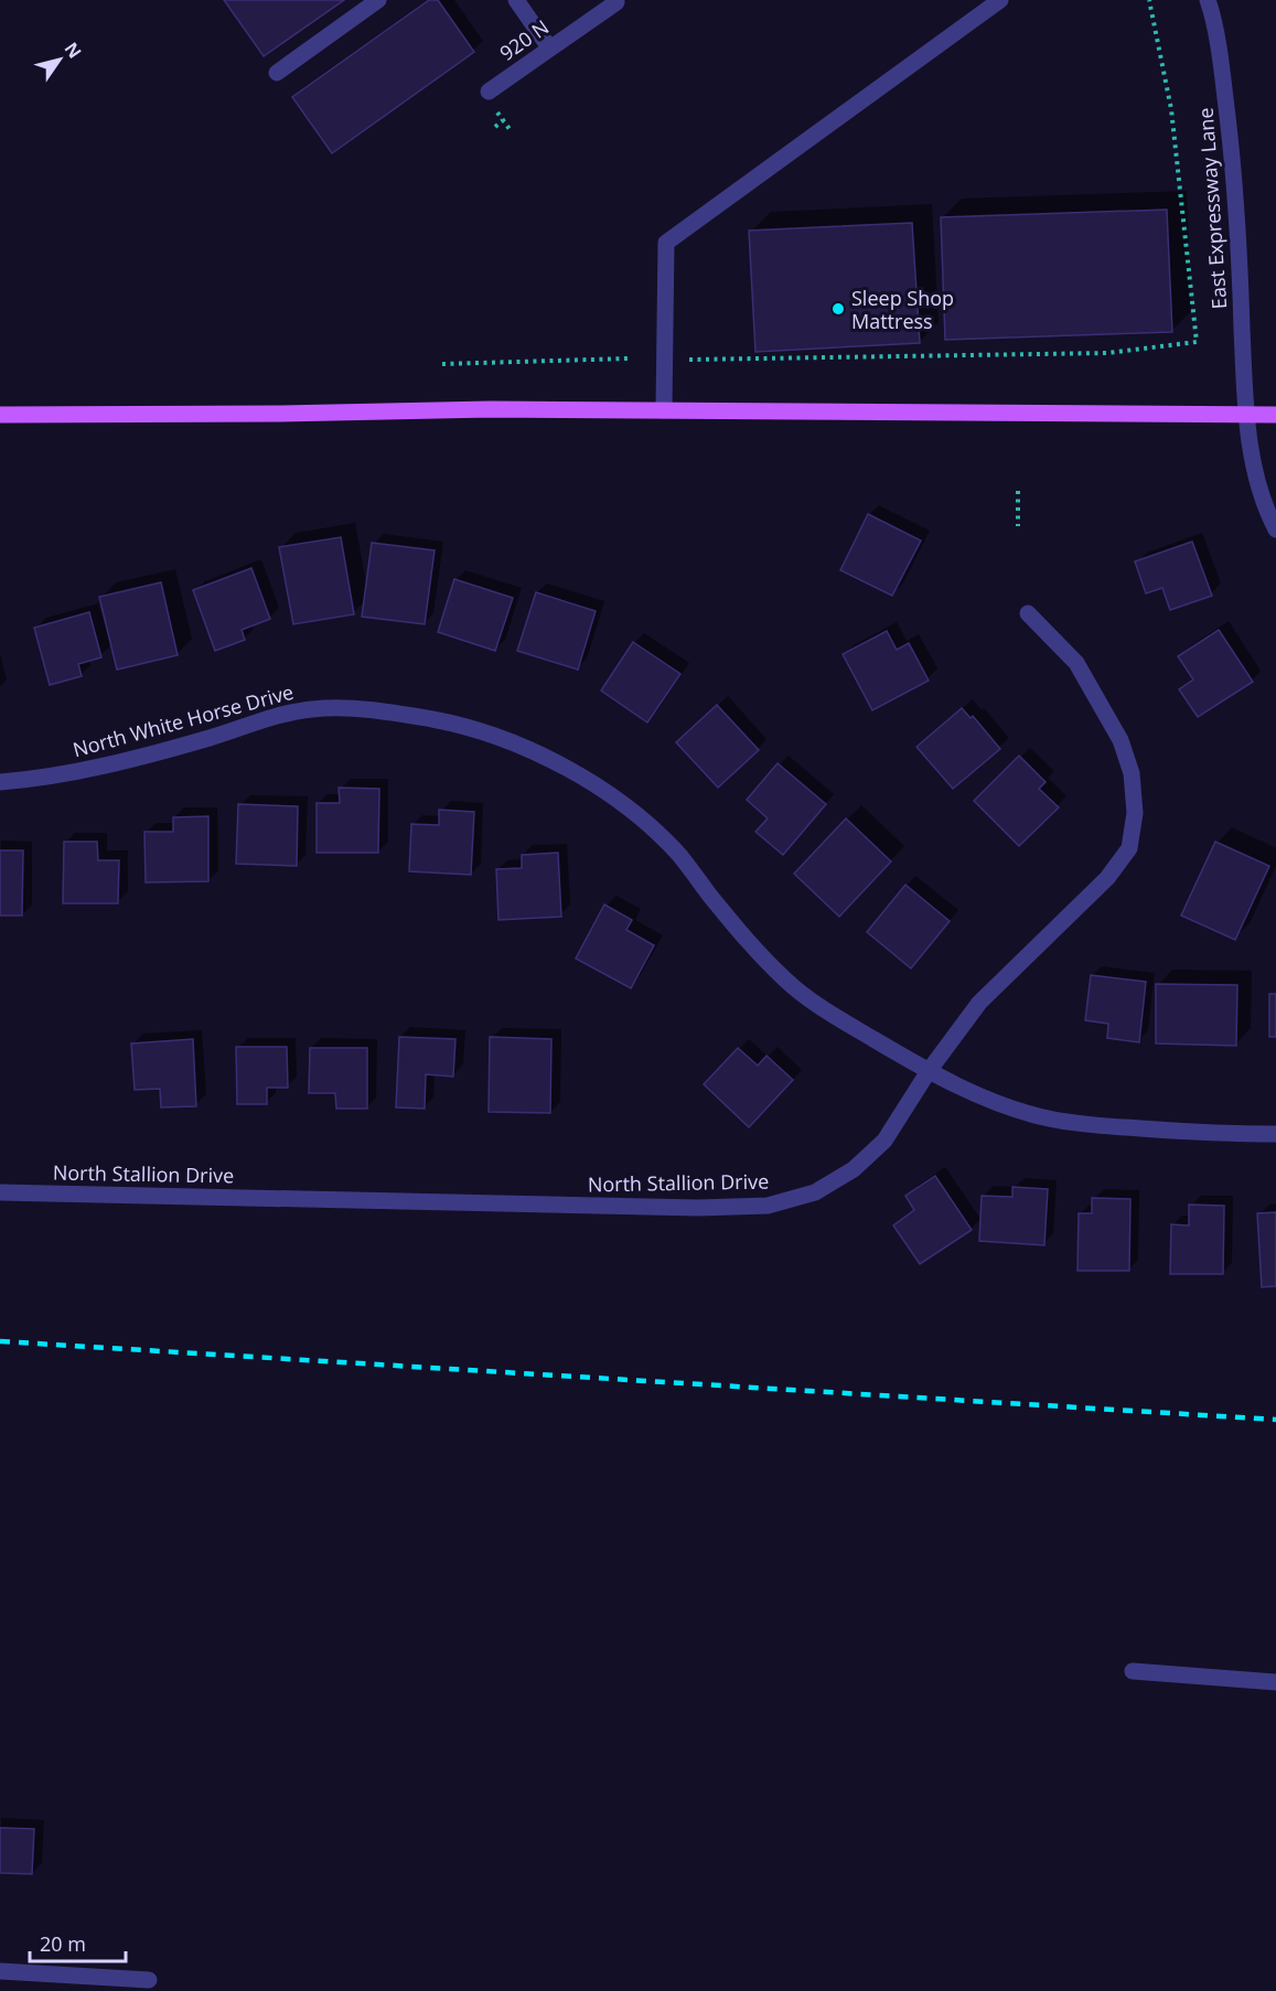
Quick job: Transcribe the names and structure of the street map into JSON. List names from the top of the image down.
{
  "streets": {
    "street": [
      "920 N",
      "East Expressway Lane",
      "North White Horse Drive",
      "North Stallion Drive"
    ]
  },
  "crossings": [
    ["North White Horse Drive", "North Stallion Drive"]
  ],
  "places": ["Sleep Shop Mattress"],
  "scale_bar": "20 m",
  "north": "top right"
}
